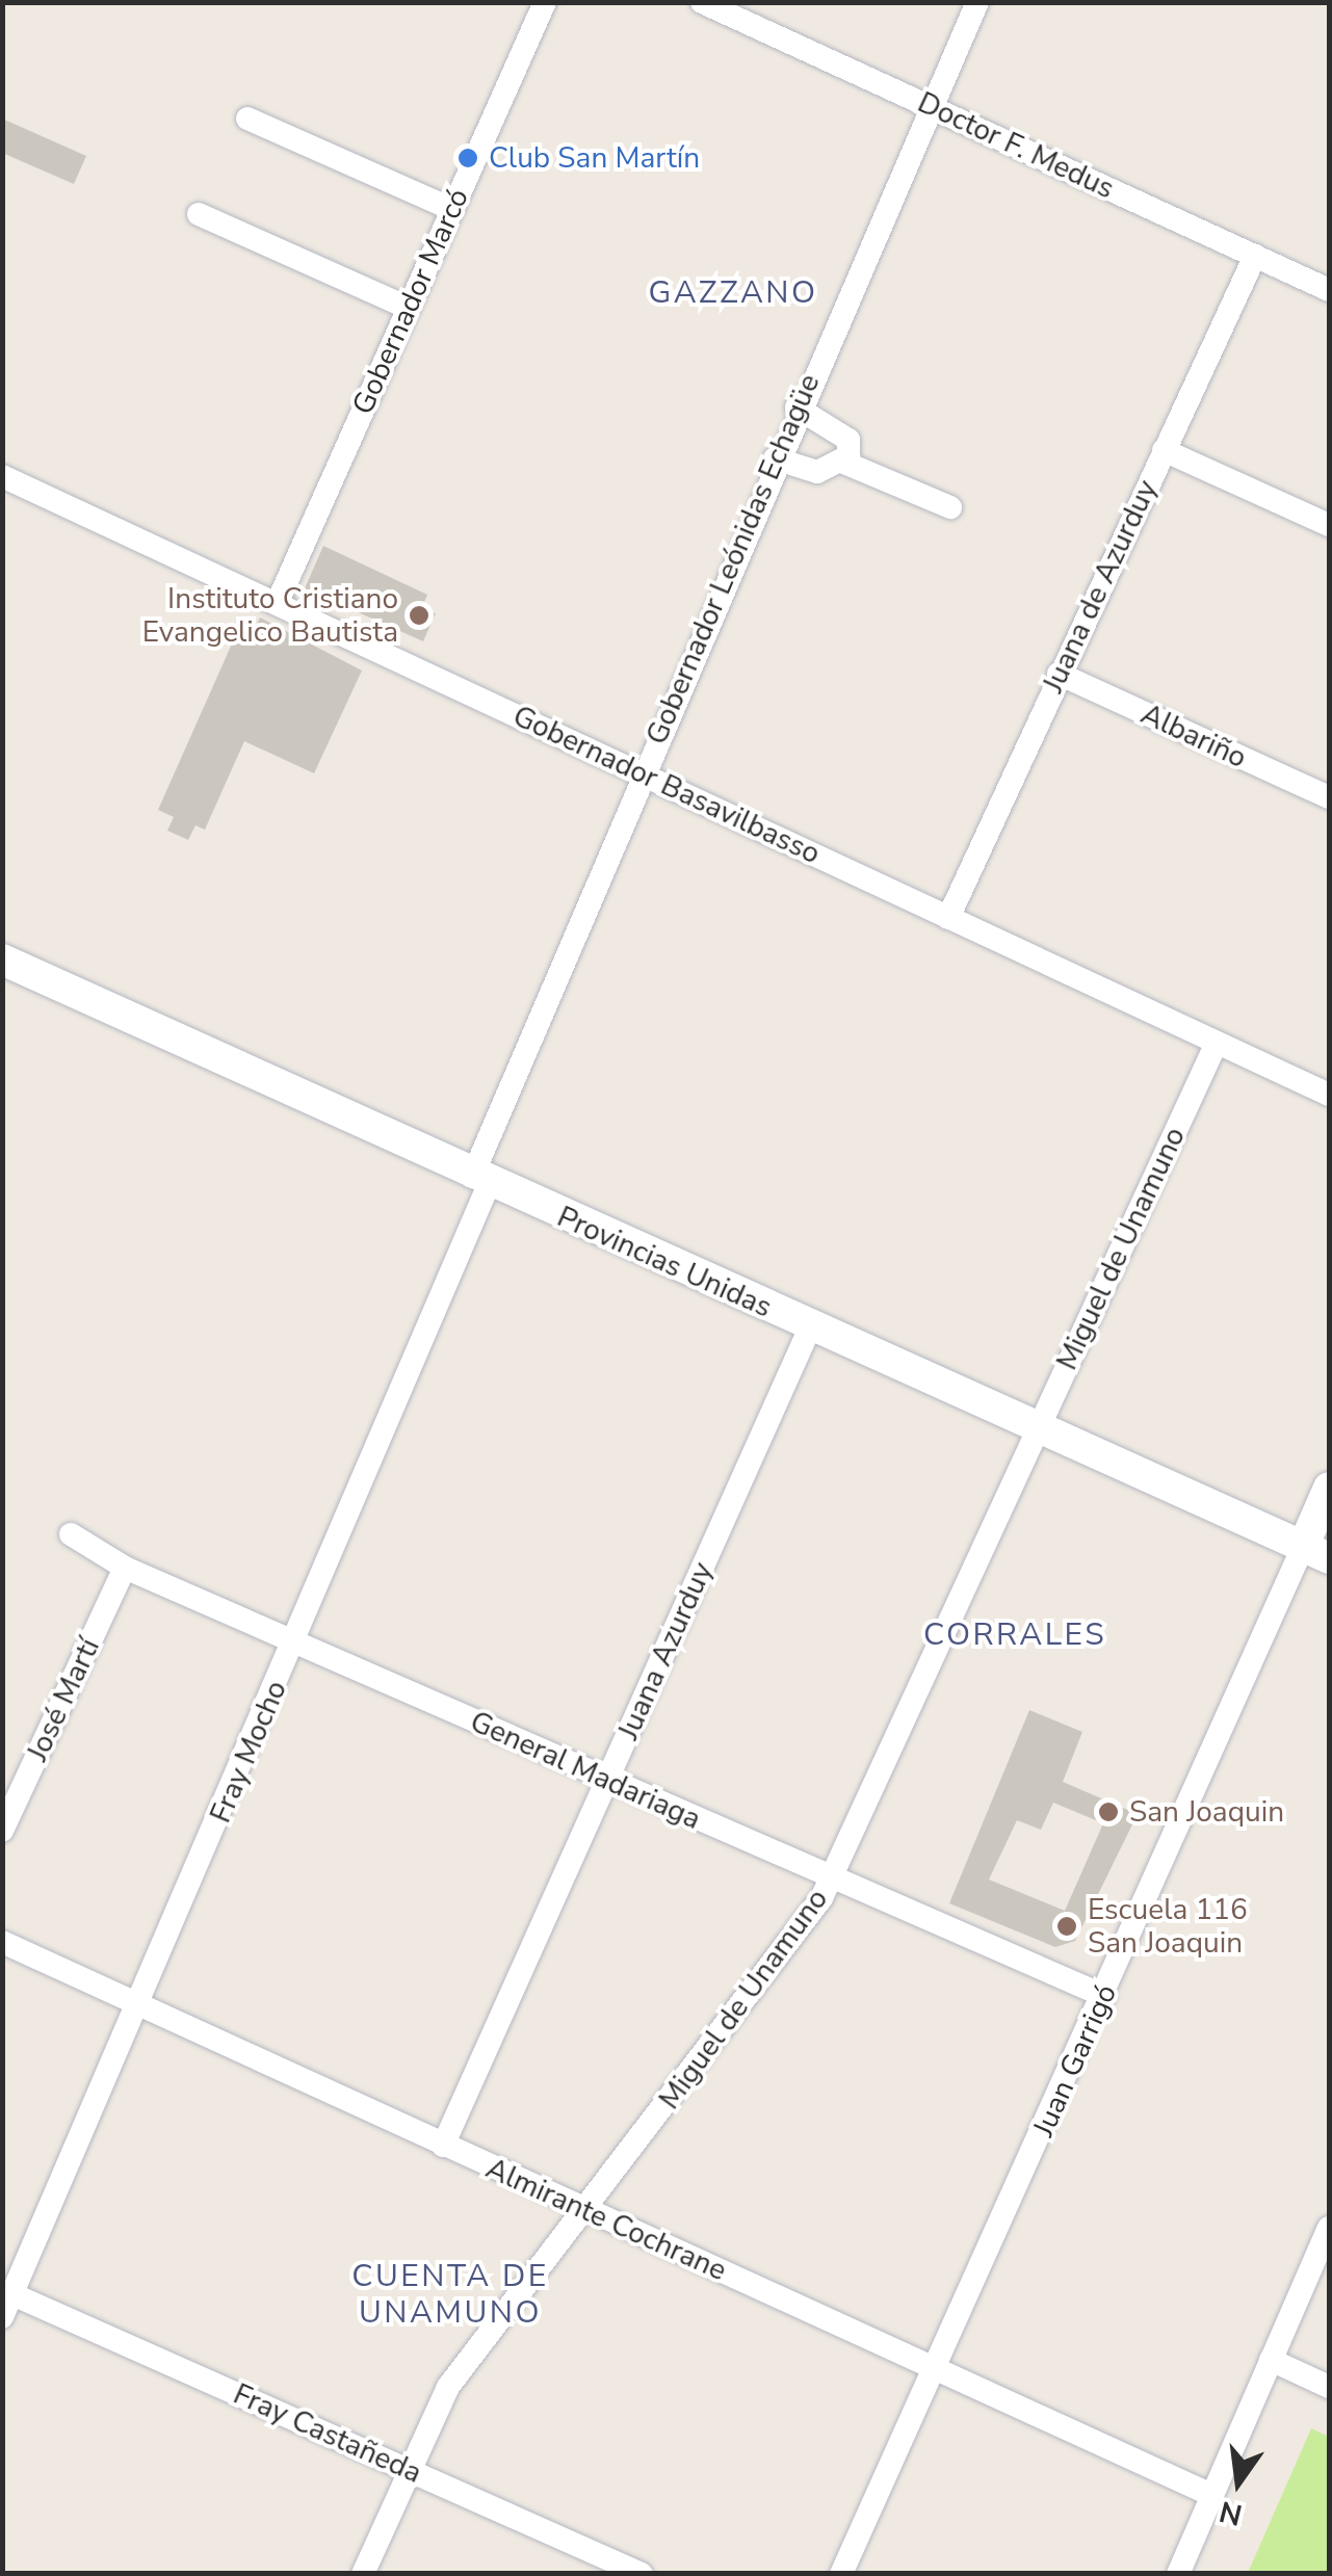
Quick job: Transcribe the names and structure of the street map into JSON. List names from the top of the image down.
{
  "streets": {
    "street": [
      "Doctor F. Medus",
      "Gobernador Marcó",
      "Gobernador Leónidas Echagüe",
      "Juana de Azurduy",
      "Albariño",
      "Gobernador Basavilbasso",
      "Miguel de Unamuno",
      "Provincias Unidas",
      "Juana Azurduy",
      "José Martí",
      "Fray Mocho",
      "General Madariaga",
      "Juan Garrigó",
      "Almirante Cochrane",
      "Fray Castañeda"
    ]
  },
  "crossings": [
    ["Doctor F. Medus", "Gobernador Leónidas Echagüe"],
    ["Doctor F. Medus", "Juana de Azurduy"],
    ["Gobernador Marcó", "Gobernador Basavilbasso"],
    ["Gobernador Leónidas Echagüe", "Gobernador Basavilbasso"],
    ["Gobernador Leónidas Echagüe", "Provincias Unidas"],
    ["Gobernador Leónidas Echagüe", "Fray Mocho"],
    ["Juana de Azurduy", "Albariño"],
    ["Juana de Azurduy", "Gobernador Basavilbasso"],
    ["Gobernador Basavilbasso", "Miguel de Unamuno"],
    ["Miguel de Unamuno", "Provincias Unidas"],
    ["Miguel de Unamuno", "General Madariaga"],
    ["Miguel de Unamuno", "Almirante Cochrane"],
    ["Miguel de Unamuno", "Fray Castañeda"],
    ["Provincias Unidas", "Juana Azurduy"],
    ["Provincias Unidas", "Fray Mocho"],
    ["Provincias Unidas", "Juan Garrigó"],
    ["Juana Azurduy", "General Madariaga"],
    ["Juana Azurduy", "Almirante Cochrane"],
    ["José Martí", "General Madariaga"],
    ["Fray Mocho", "General Madariaga"],
    ["Fray Mocho", "Almirante Cochrane"],
    ["Fray Mocho", "Fray Castañeda"],
    ["General Madariaga", "Juan Garrigó"],
    ["Juan Garrigó", "Almirante Cochrane"]
  ],
  "districts": ["GAZZANO", "CORRALES", "CUENTA DE UNAMUNO"],
  "places": [
    "Club San Martín",
    "Instituto Cristiano Evangelico Bautista",
    "San Joaquin",
    "Escuela 116 San Joaquin"
  ],
  "north": "bottom"
}
